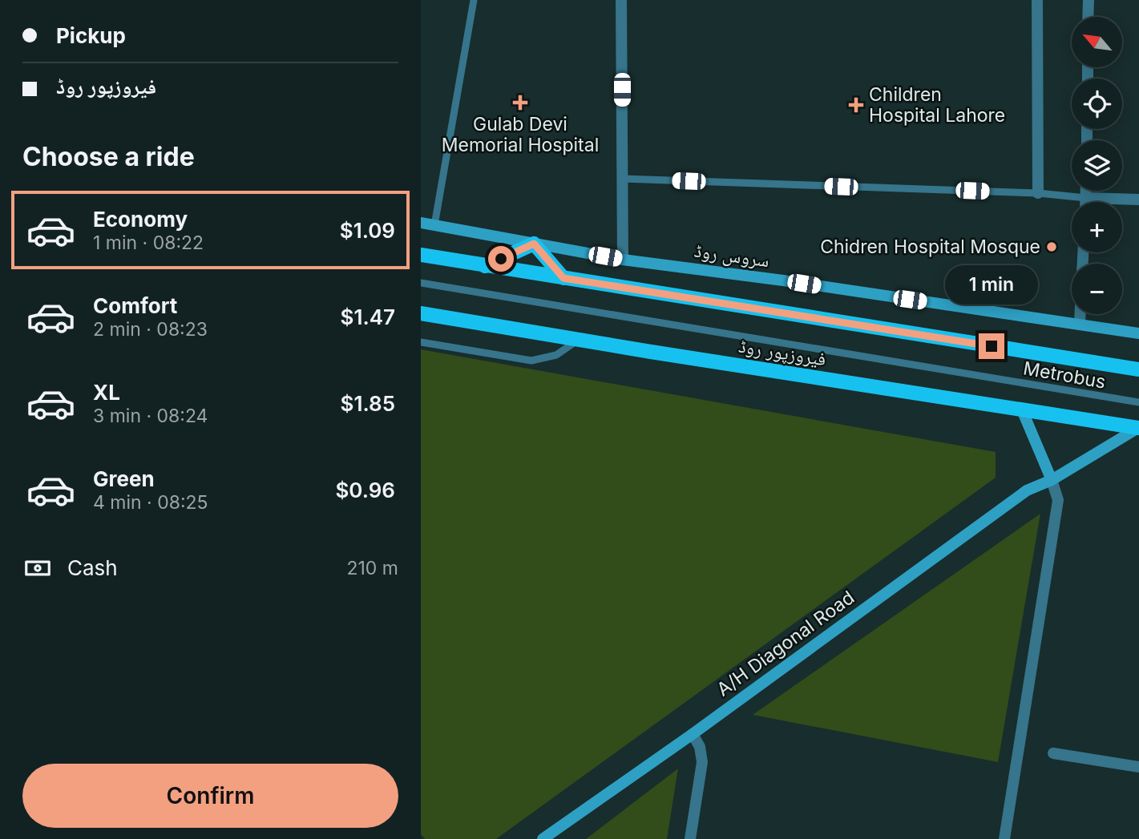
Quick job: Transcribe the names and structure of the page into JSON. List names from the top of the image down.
{
  "streets": {
    "main road": ["فیروزپور روڈ"],
    "street": ["سروس روڈ", "A/H Diagonal Road"],
    "lane": ["Metrobus"]
  },
  "crossings": [
    ["فیروزپور روڈ", "A/H Diagonal Road"]
  ],
  "places": {
    "health": ["Gulab Devi Memorial Hospital", "Children Hospital Lahore"],
    "other": ["Chidren Hospital Mosque"]
  },
  "north": "top left",
  "page": {
    "banner": ["Pickup", "فیروزپور روڈ"],
    "map_buttons": ["+", "−"],
    "heading": "Choose a ride",
    "list": [
      {
        "name": "Economy",
        "note": "1 min · 08:22",
        "value": "$1.09"
      },
      {
        "name": "Comfort",
        "note": "2 min · 08:23",
        "value": "$1.47"
      },
      {
        "name": "XL",
        "note": "3 min · 08:24",
        "value": "$1.85"
      },
      {
        "name": "Green",
        "note": "4 min · 08:25",
        "value": "$0.96"
      }
    ],
    "bubble": "1 min",
    "pay": ["Cash", "210 m"],
    "buttons": "Confirm"
  }
}
